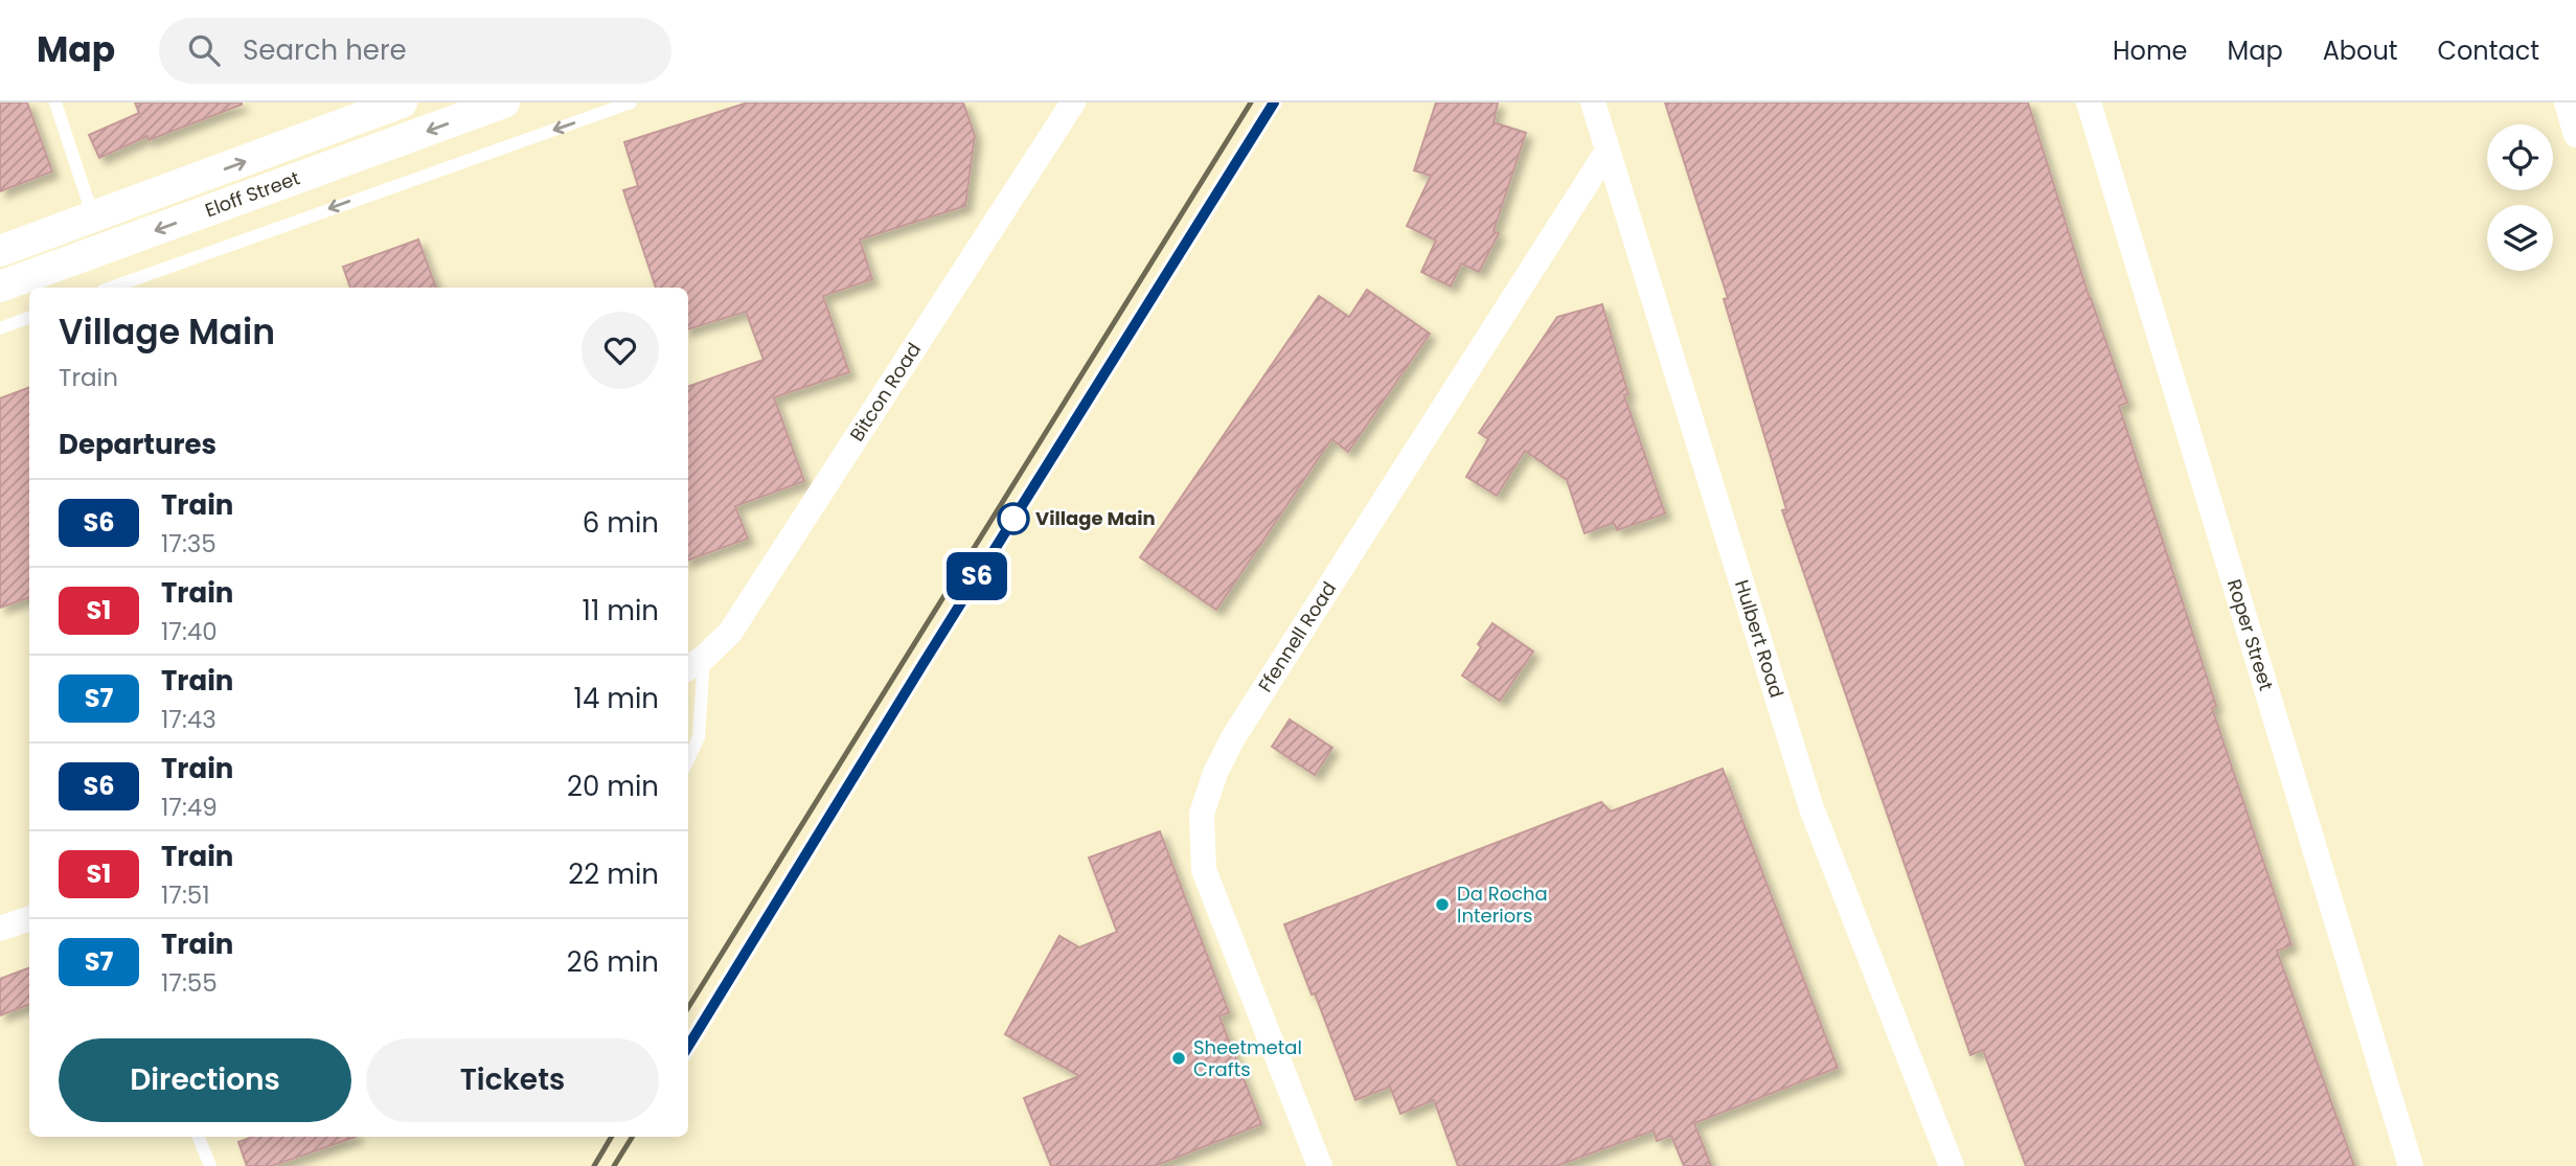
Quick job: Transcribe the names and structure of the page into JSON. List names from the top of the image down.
{
  "streets": {
    "street": [
      "Eloff Street",
      "Bitcon Road",
      "Roper Street",
      "Ffennell Road",
      "Hulbert Road"
    ]
  },
  "crossings": [
    ["Ffennell Road", "Hulbert Road"]
  ],
  "places": ["Village Main", "Da Rocha Interiors", "Sheetmetal Crafts"],
  "page": {
    "header": "Map",
    "search": "Search here",
    "nav": [
      "Home",
      "Map",
      "About",
      "Contact"
    ],
    "on_map": "S6",
    "heading": [
      ["Village Main", "Train"],
      "Departures"
    ],
    "list": [
      {
        "mark": "S6",
        "name": "Train",
        "note": "17:35",
        "value": "6 min"
      },
      {
        "mark": "S1",
        "name": "Train",
        "note": "17:40",
        "value": "11 min"
      },
      {
        "mark": "S7",
        "name": "Train",
        "note": "17:43",
        "value": "14 min"
      },
      {
        "mark": "S6",
        "name": "Train",
        "note": "17:49",
        "value": "20 min"
      },
      {
        "mark": "S1",
        "name": "Train",
        "note": "17:51",
        "value": "22 min"
      },
      {
        "mark": "S7",
        "name": "Train",
        "note": "17:55",
        "value": "26 min"
      }
    ],
    "buttons": ["Directions", "Tickets"]
  }
}
